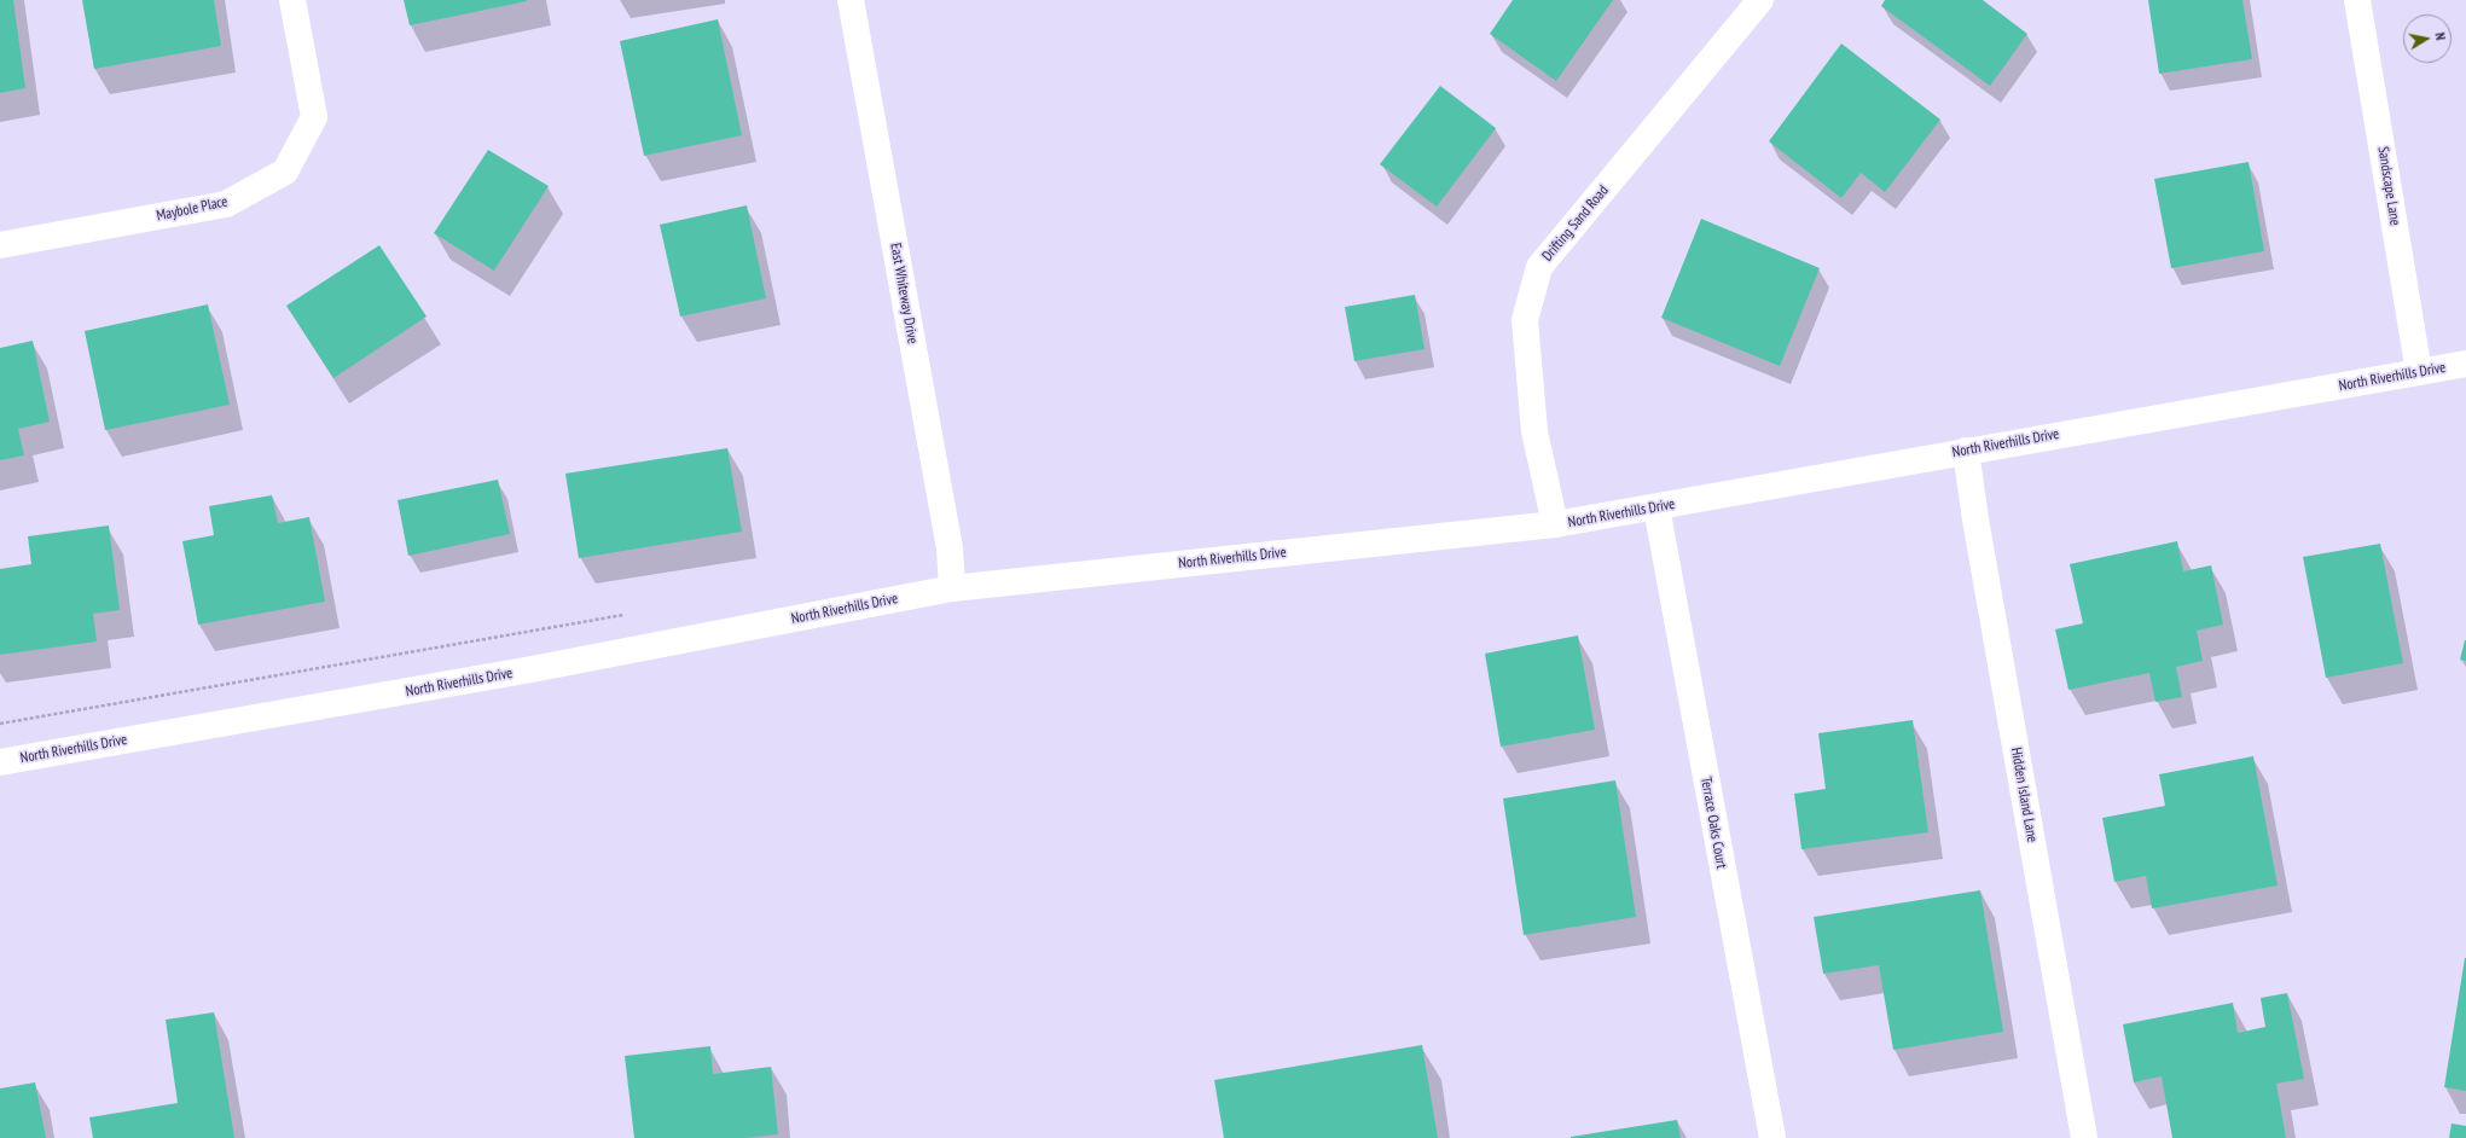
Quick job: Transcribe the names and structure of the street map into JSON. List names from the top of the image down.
{
  "streets": {
    "street": [
      "Sandscape Lane",
      "Maybole Place",
      "Drifting Sand Road",
      "East Whiteway Drive",
      "North Riverhills Drive",
      "Hidden Island Lane",
      "Terrace Oaks Court"
    ]
  },
  "crossings": [
    ["Sandscape Lane", "North Riverhills Drive"],
    ["Drifting Sand Road", "North Riverhills Drive"],
    ["East Whiteway Drive", "North Riverhills Drive"],
    ["North Riverhills Drive", "Hidden Island Lane"],
    ["North Riverhills Drive", "Terrace Oaks Court"]
  ],
  "north": "right"
}
